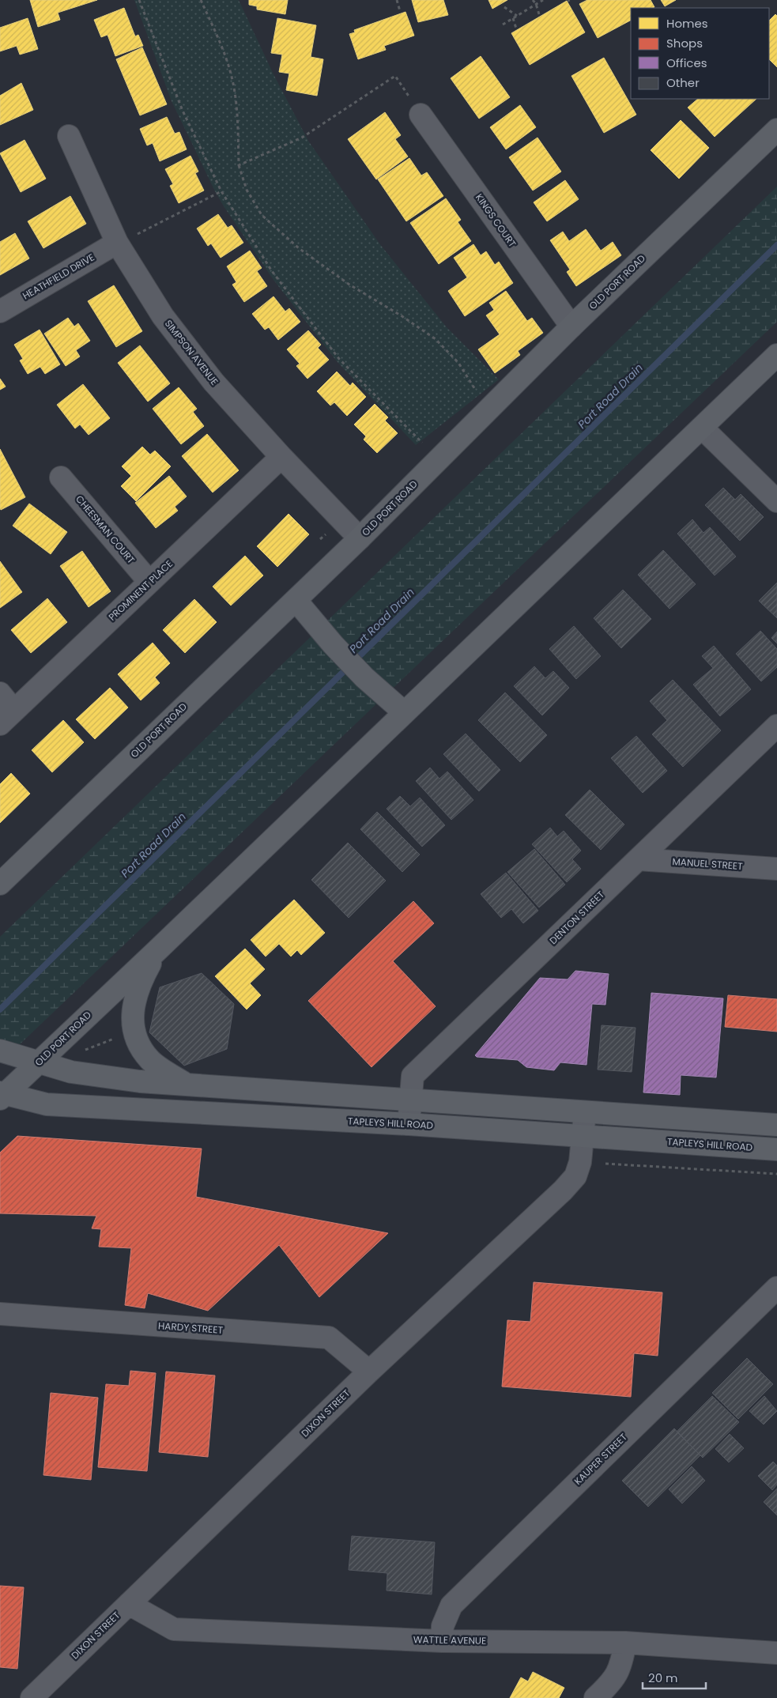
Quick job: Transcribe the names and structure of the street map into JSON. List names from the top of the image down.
{
  "streets": {
    "main road": ["OLD PORT ROAD", "TAPLEYS HILL ROAD"],
    "street": [
      "KINGS COURT",
      "HEATHFIELD DRIVE",
      "SIMPSON AVENUE",
      "CHEESMAN COURT",
      "PROMINENT PLACE",
      "MANUEL STREET",
      "DENTON STREET",
      "HARDY STREET",
      "DIXON STREET",
      "KAUPER STREET",
      "WATTLE AVENUE"
    ]
  },
  "crossings": [
    ["KINGS COURT", "OLD PORT ROAD"],
    ["HEATHFIELD DRIVE", "SIMPSON AVENUE"],
    ["OLD PORT ROAD", "SIMPSON AVENUE"],
    ["OLD PORT ROAD", "TAPLEYS HILL ROAD"],
    ["SIMPSON AVENUE", "PROMINENT PLACE"],
    ["CHEESMAN COURT", "PROMINENT PLACE"],
    ["MANUEL STREET", "DENTON STREET"],
    ["DENTON STREET", "TAPLEYS HILL ROAD"],
    ["TAPLEYS HILL ROAD", "DIXON STREET"],
    ["HARDY STREET", "DIXON STREET"],
    ["DIXON STREET", "WATTLE AVENUE"],
    ["KAUPER STREET", "WATTLE AVENUE"]
  ],
  "water": ["Port Road Drain"],
  "legend": [
    "Homes",
    "Shops",
    "Offices",
    "Other"
  ],
  "scale_bar": "20 m"
}
